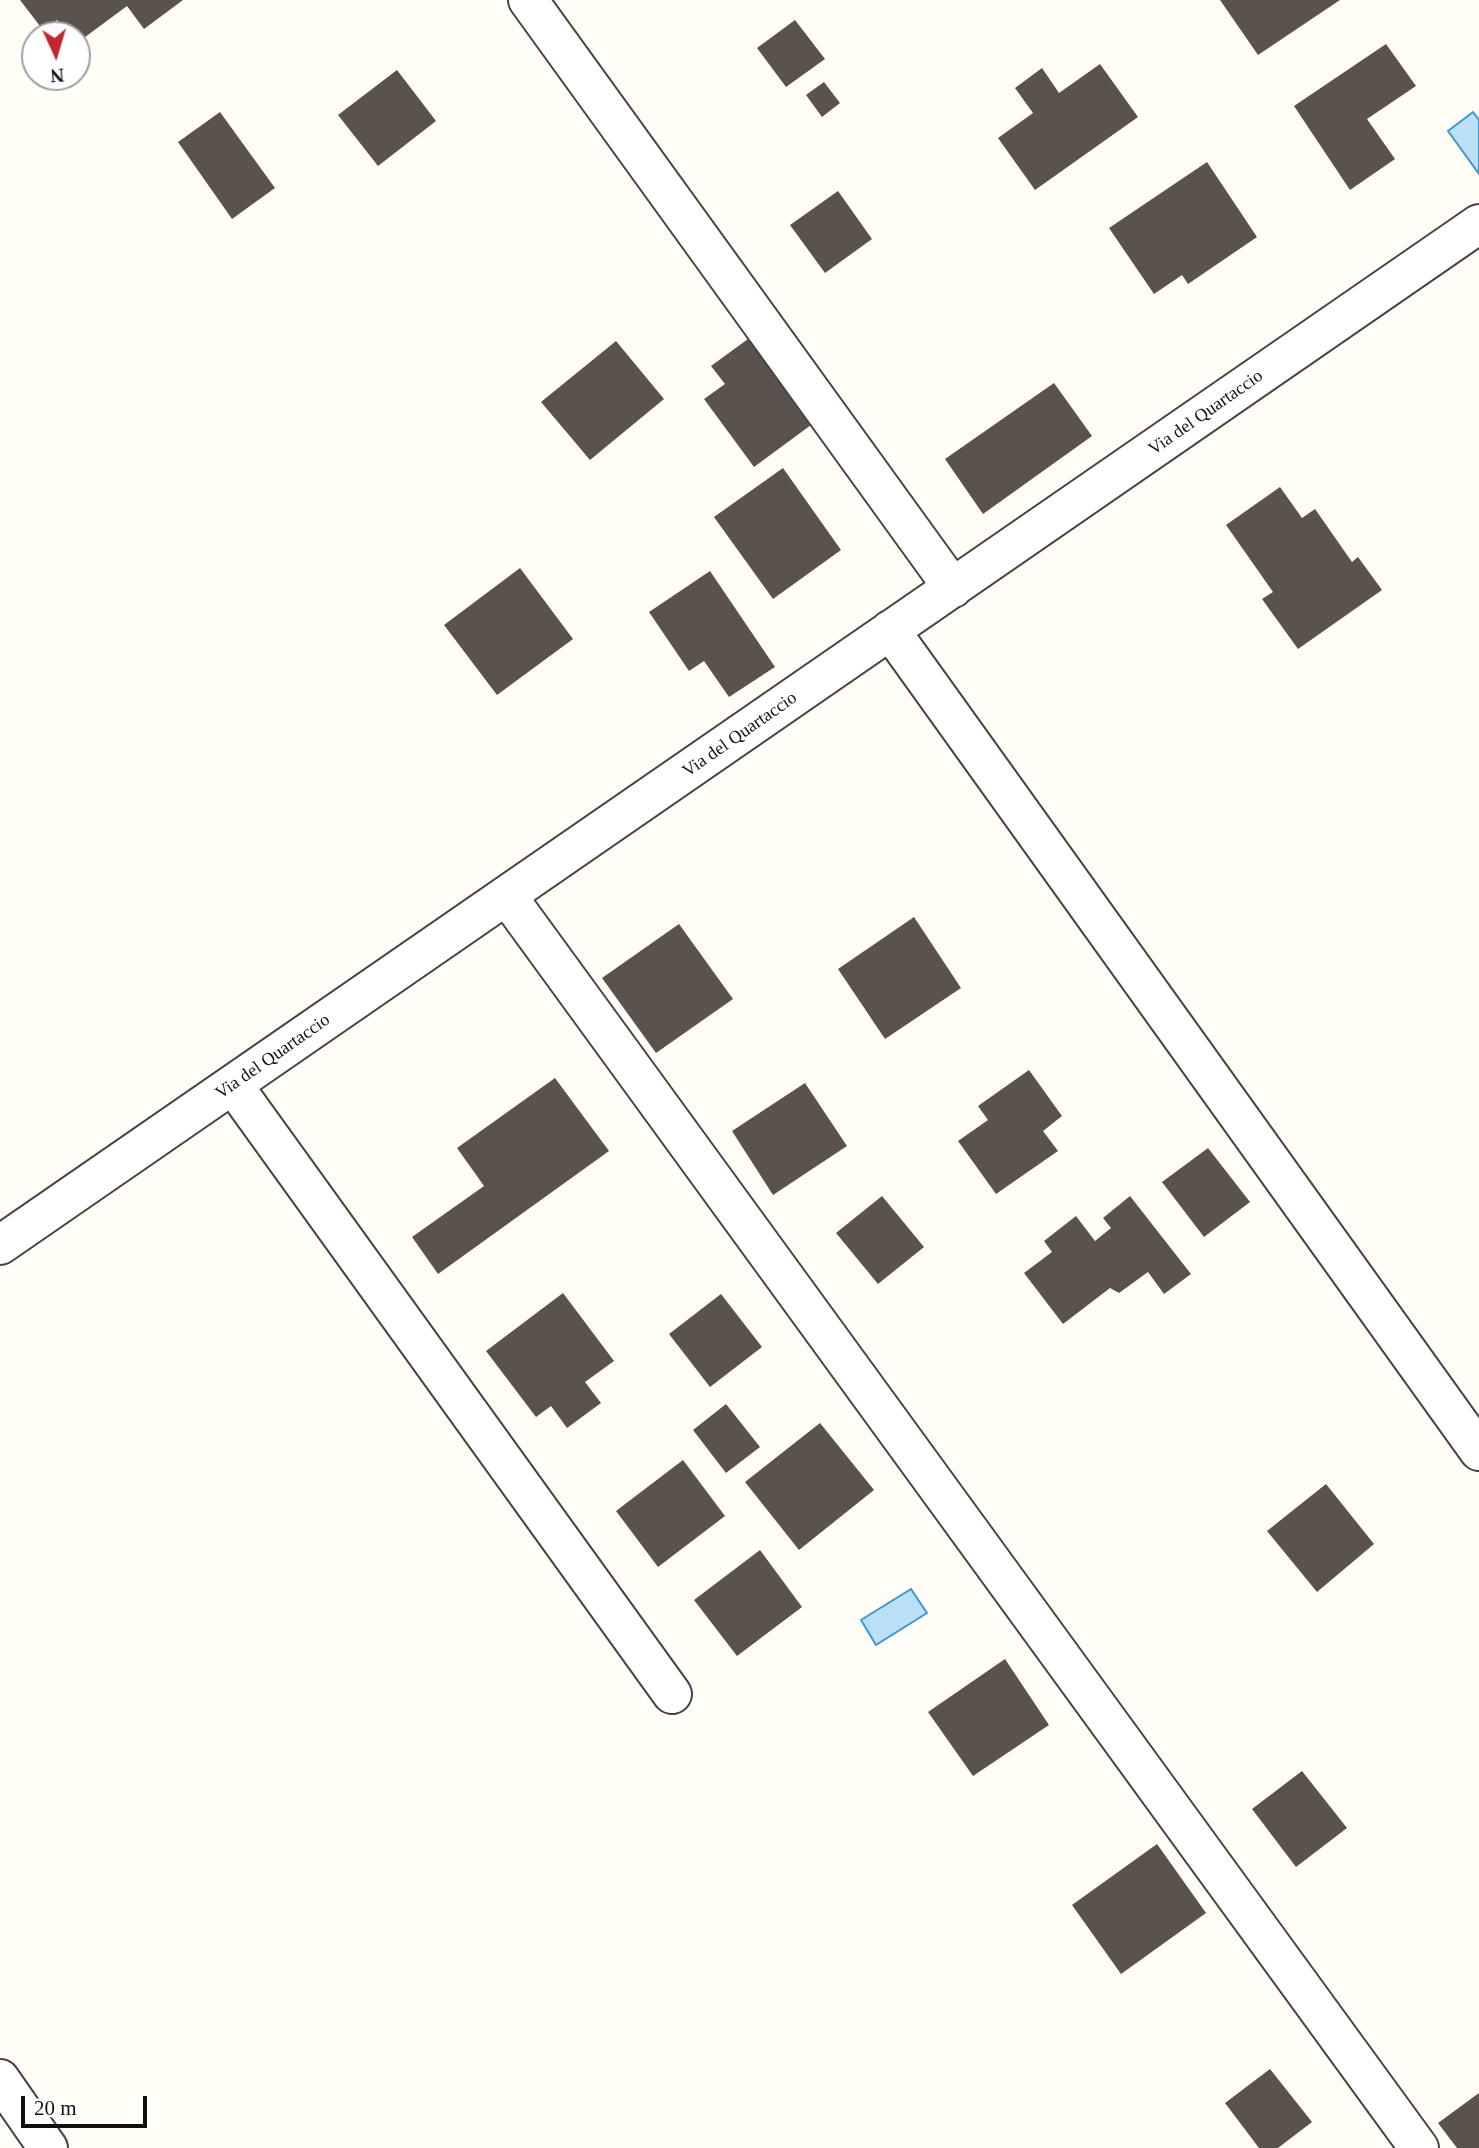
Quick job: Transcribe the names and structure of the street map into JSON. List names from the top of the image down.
{
  "streets": {
    "street": ["Via del Quartaccio"]
  },
  "scale_bar": "20 m",
  "north": "bottom"
}
